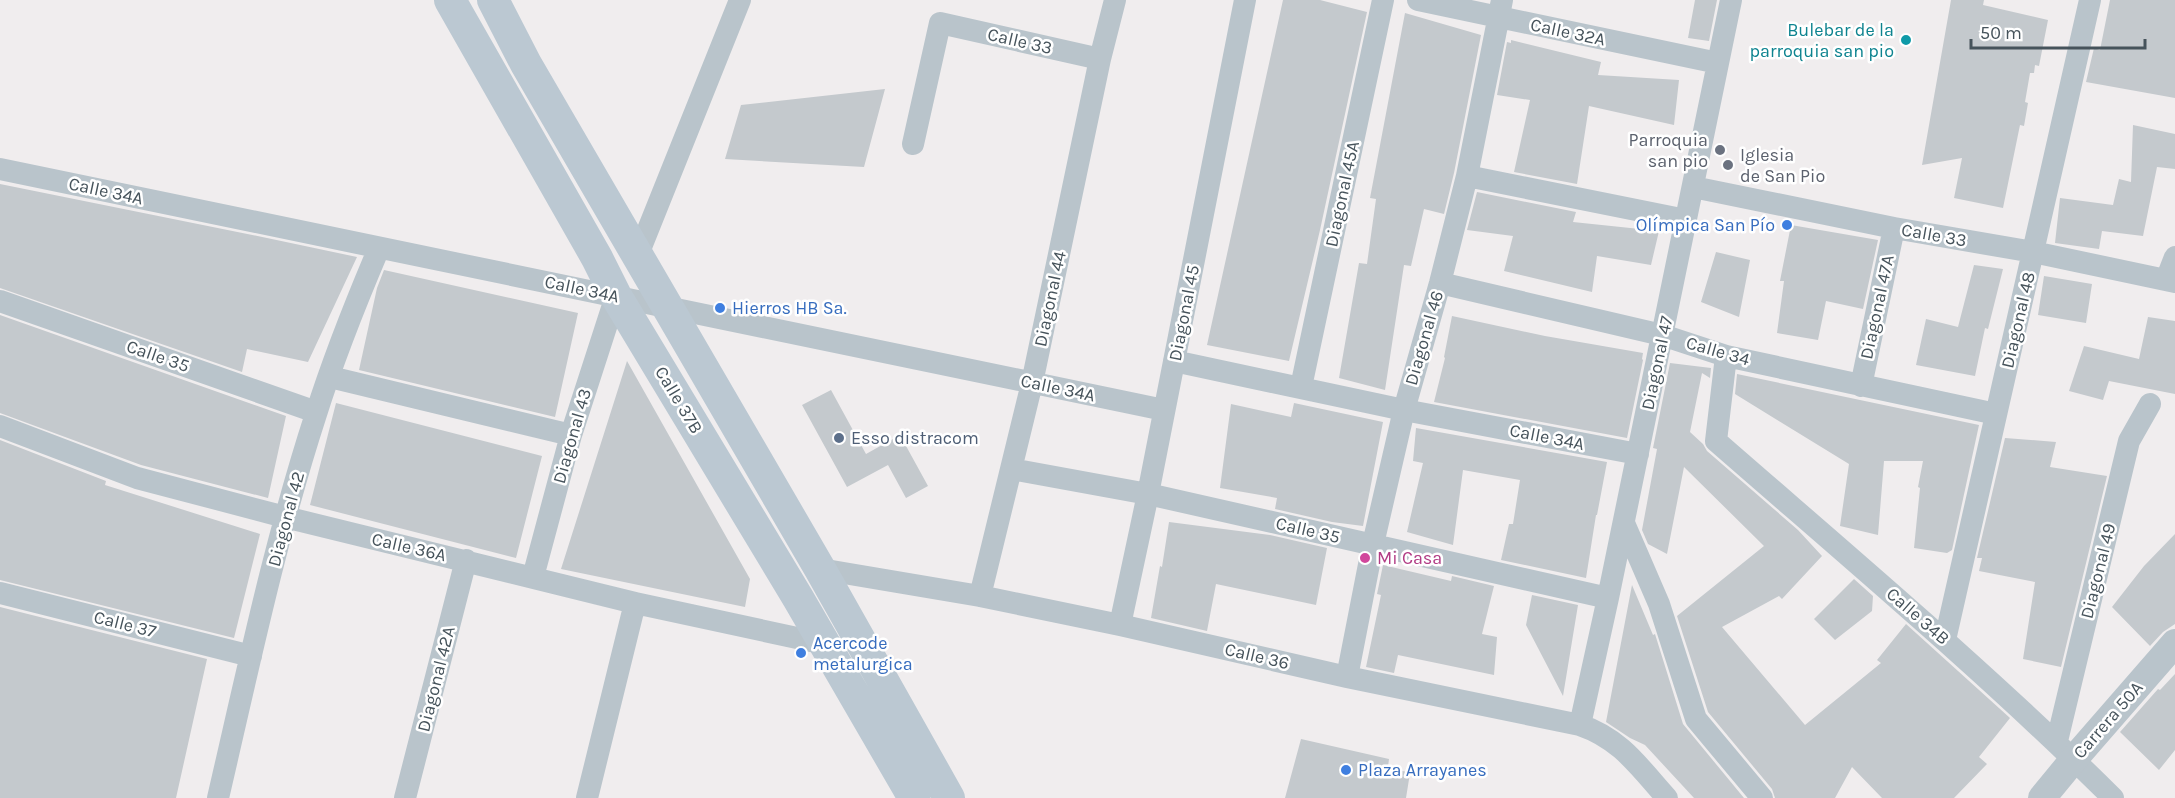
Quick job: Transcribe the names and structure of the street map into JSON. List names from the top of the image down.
{
  "streets": {
    "main road": ["Calle 37B"],
    "street": [
      "Calle 32A",
      "Calle 33",
      "Calle 34A",
      "Diagonal 45A",
      "Diagonal 44",
      "Diagonal 47A",
      "Diagonal 45",
      "Diagonal 48",
      "Diagonal 46",
      "Calle 34",
      "Calle 35",
      "Diagonal 47",
      "Diagonal 43",
      "Diagonal 42",
      "Calle 36A",
      "Diagonal 49",
      "Calle 34B",
      "Calle 37",
      "Calle 36",
      "Diagonal 42A",
      "Carrera 50A"
    ]
  },
  "crossings": [
    ["Calle 32A", "Diagonal 46"],
    ["Calle 32A", "Diagonal 47"],
    ["Calle 33", "Diagonal 44"],
    ["Calle 33", "Diagonal 47A"],
    ["Calle 33", "Diagonal 48"],
    ["Calle 33", "Diagonal 47"],
    ["Calle 34A", "Diagonal 45A"],
    ["Calle 34A", "Diagonal 44"],
    ["Calle 34A", "Diagonal 45"],
    ["Calle 34A", "Diagonal 46"],
    ["Calle 34A", "Diagonal 47"],
    ["Calle 34A", "Calle 37B"],
    ["Calle 34A", "Diagonal 43"],
    ["Calle 34A", "Diagonal 42"],
    ["Diagonal 44", "Calle 35"],
    ["Diagonal 44", "Calle 36"],
    ["Diagonal 47A", "Calle 34"],
    ["Diagonal 45", "Calle 35"],
    ["Diagonal 45", "Calle 36"],
    ["Diagonal 48", "Calle 34"],
    ["Diagonal 48", "Calle 34B"],
    ["Diagonal 46", "Calle 34"],
    ["Diagonal 46", "Calle 35"],
    ["Diagonal 46", "Calle 36"],
    ["Calle 34", "Diagonal 47"],
    ["Calle 34", "Calle 34B"],
    ["Calle 35", "Diagonal 47"],
    ["Calle 35", "Diagonal 42"],
    ["Diagonal 47", "Calle 36"],
    ["Calle 37B", "Diagonal 43"],
    ["Calle 37B", "Calle 36A"],
    ["Calle 37B", "Calle 36"],
    ["Diagonal 43", "Calle 36A"],
    ["Diagonal 42", "Calle 36A"],
    ["Diagonal 42", "Calle 37"],
    ["Calle 36A", "Diagonal 42A"],
    ["Diagonal 49", "Calle 34B"],
    ["Diagonal 49", "Carrera 50A"],
    ["Calle 34B", "Carrera 50A"]
  ],
  "places": [
    "Bulebar de la parroquia san pio",
    "Parroquia san pio",
    "Iglesia de San Pio",
    "Olímpica San Pío",
    "Hierros HB Sa.",
    "Esso distracom",
    "Mi Casa",
    "Acercode metalurgica",
    "Plaza Arrayanes"
  ],
  "scale_bar": "50 m"
}
